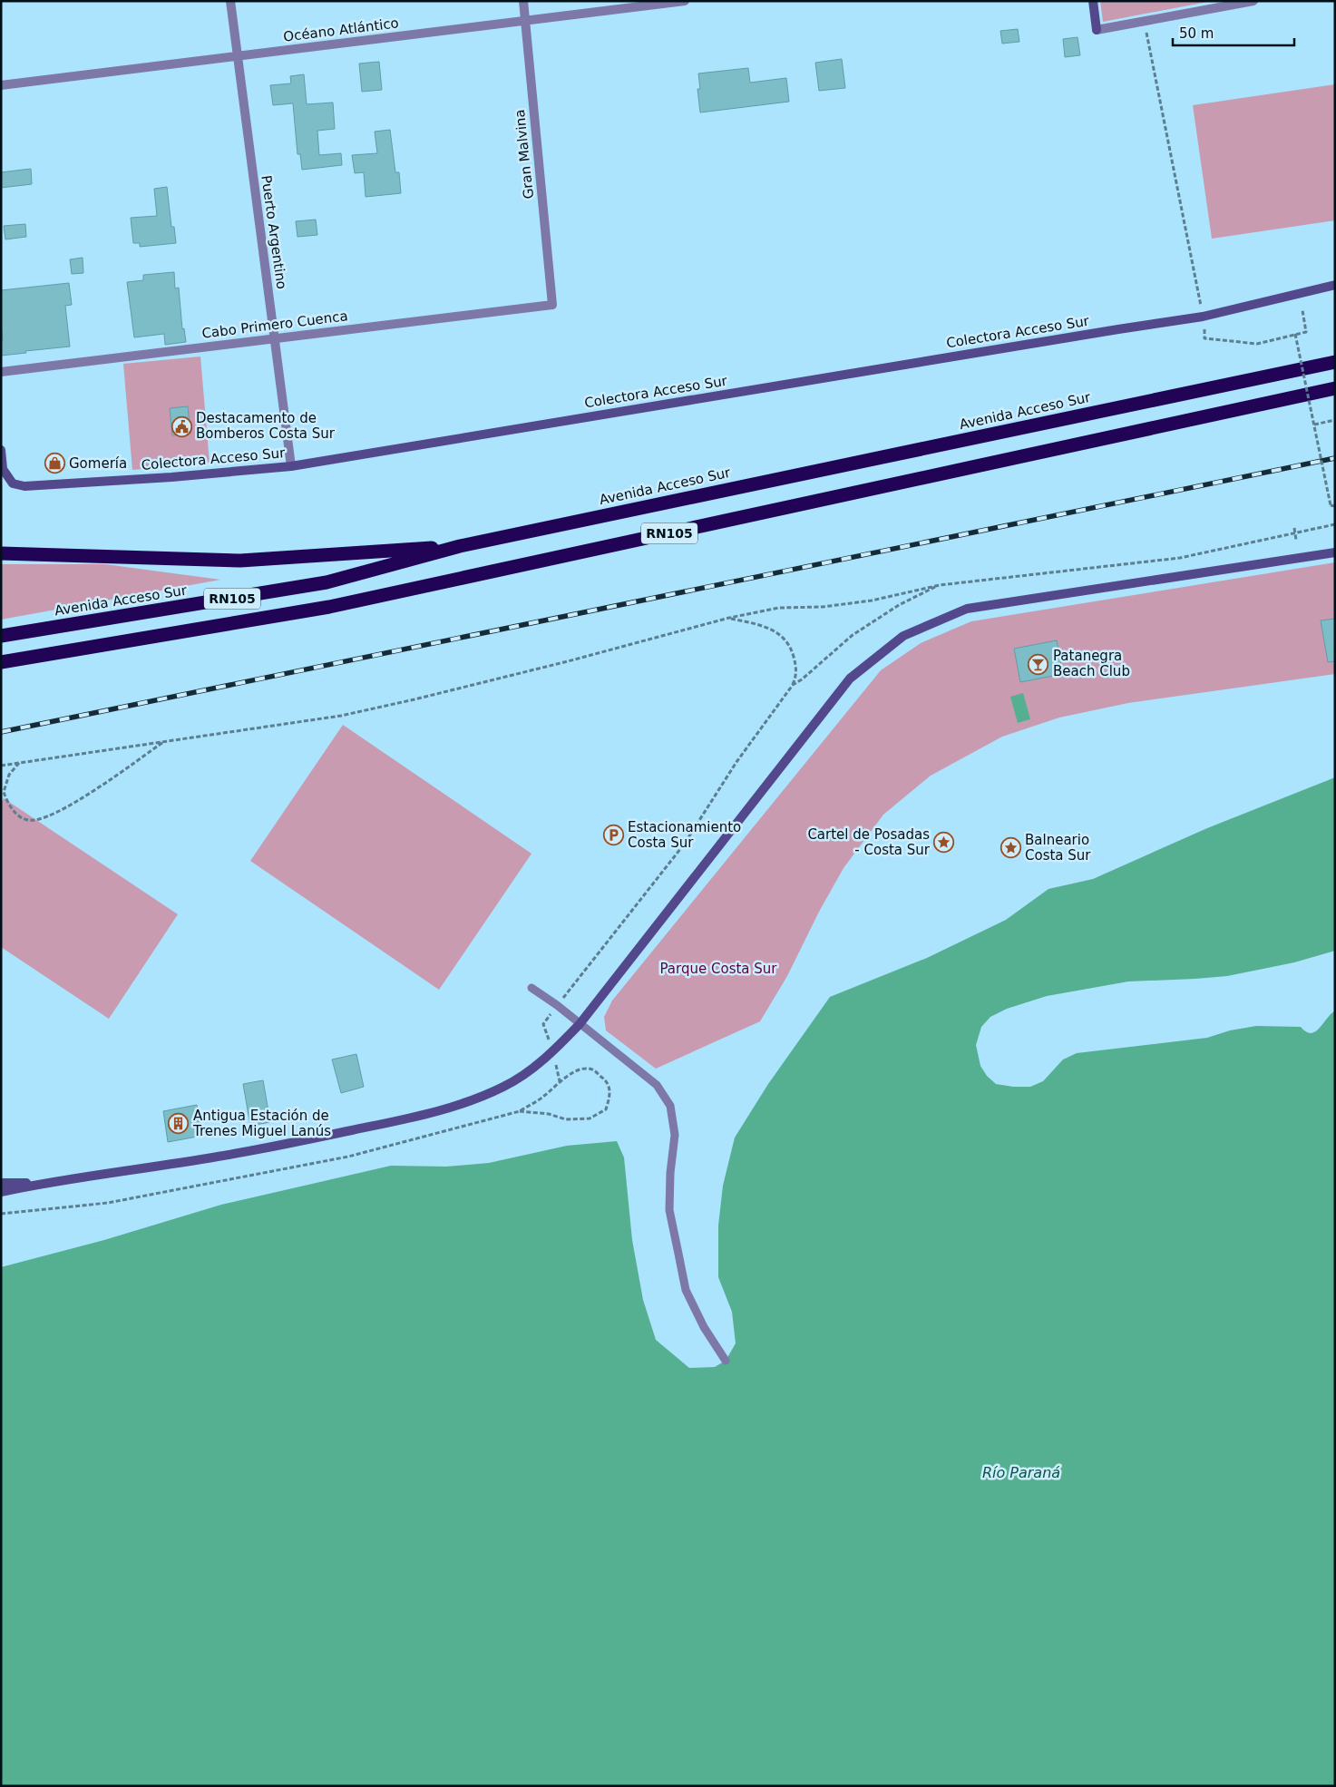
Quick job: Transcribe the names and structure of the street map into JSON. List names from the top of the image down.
{
  "streets": {
    "highway": ["Avenida Acceso Sur", "RN105"],
    "main road": ["Colectora Acceso Sur"],
    "street": [
      "Océano Atlántico",
      "Gran Malvina",
      "Puerto Argentino",
      "Cabo Primero Cuenca"
    ]
  },
  "crossings": [
    ["Océano Atlántico", "Gran Malvina"],
    ["Océano Atlántico", "Puerto Argentino"],
    ["Gran Malvina", "Cabo Primero Cuenca"],
    ["Puerto Argentino", "Cabo Primero Cuenca"],
    ["Puerto Argentino", "Colectora Acceso Sur"]
  ],
  "water": ["Río Paraná"],
  "parks": ["Parque Costa Sur"],
  "places": {
    "public building": ["Destacamento de Bomberos Costa Sur"],
    "shop": ["Gomería"],
    "bar": ["Patanegra Beach Club"],
    "parking": ["Estacionamiento Costa Sur"],
    "place": ["Cartel de Posadas - Costa Sur", "Balneario Costa Sur"],
    "building": ["Antigua Estación de Trenes Miguel Lanús"]
  },
  "scale_bar": "50 m"
}
